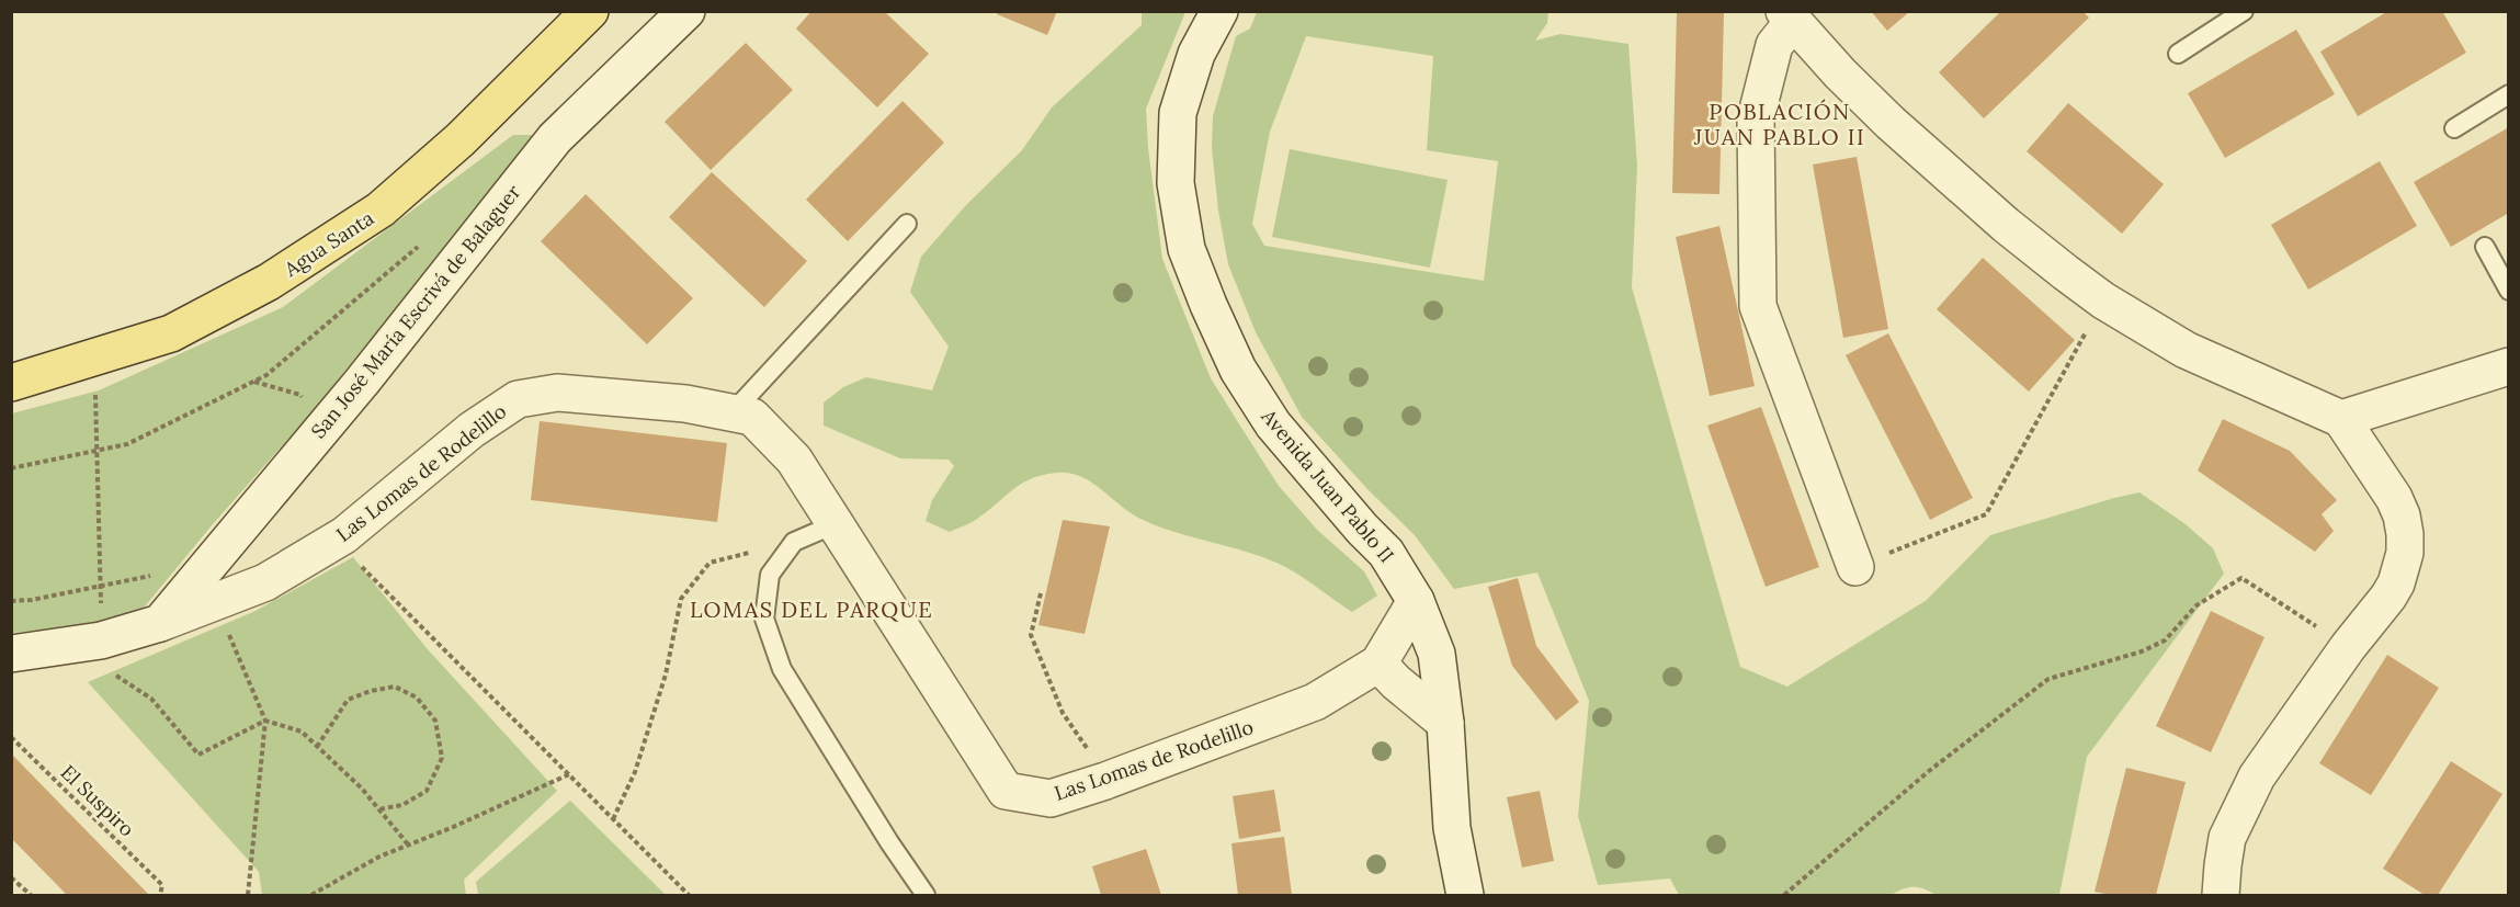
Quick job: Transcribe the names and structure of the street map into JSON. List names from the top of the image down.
{
  "streets": {
    "main road": ["Agua Santa"],
    "street": ["San José María Escrivá de Balaguer", "Las Lomas de Rodelillo", "Avenida Juan Pablo II"],
    "path": ["El Suspiro"]
  },
  "crossings": [
    ["San José María Escrivá de Balaguer", "Las Lomas de Rodelillo"],
    ["Las Lomas de Rodelillo", "Avenida Juan Pablo II"]
  ],
  "districts": ["POBLACIÓN JUAN PABLO II", "LOMAS DEL PARQUE"]
}
